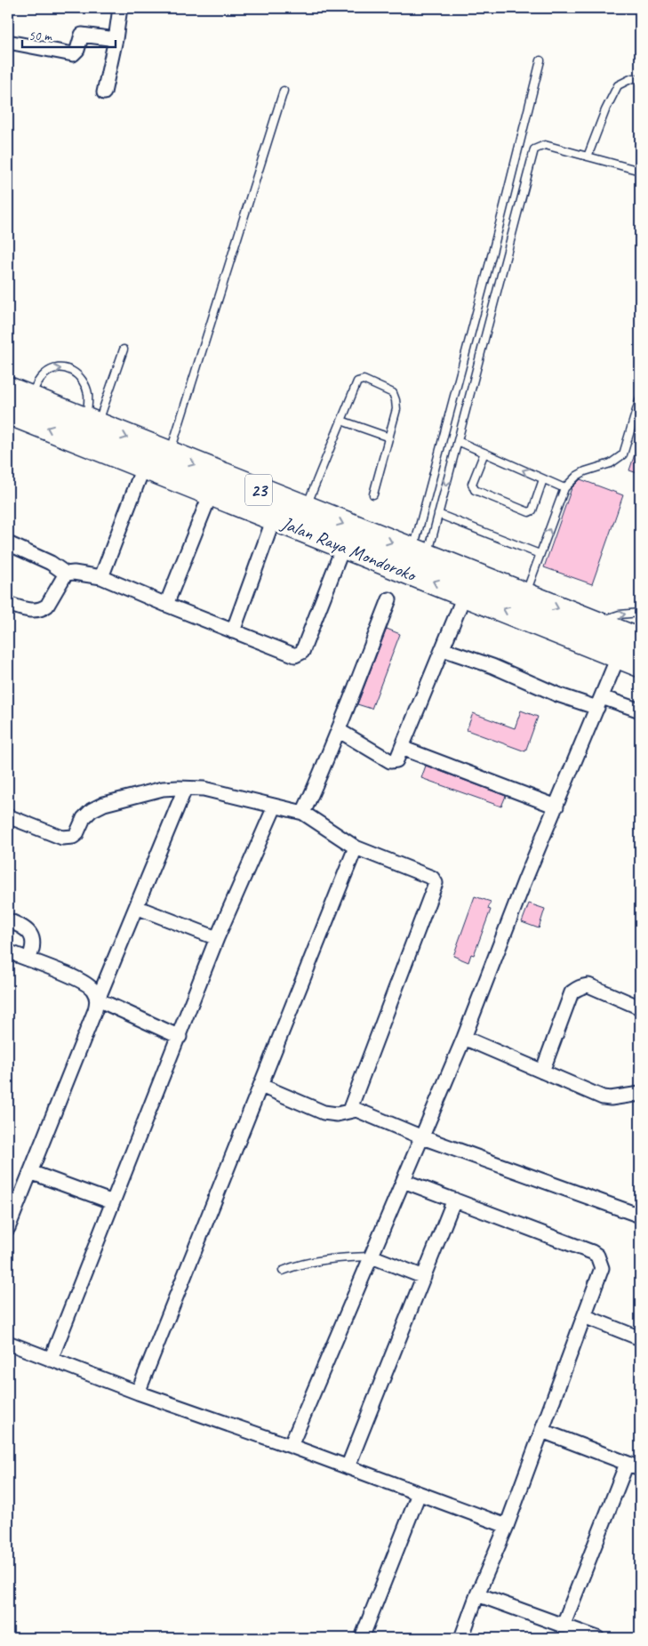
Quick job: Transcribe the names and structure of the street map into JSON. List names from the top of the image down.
{
  "streets": {
    "highway": ["23", "Jalan Raya Mondoroko"]
  },
  "scale_bar": "50 m"
}
